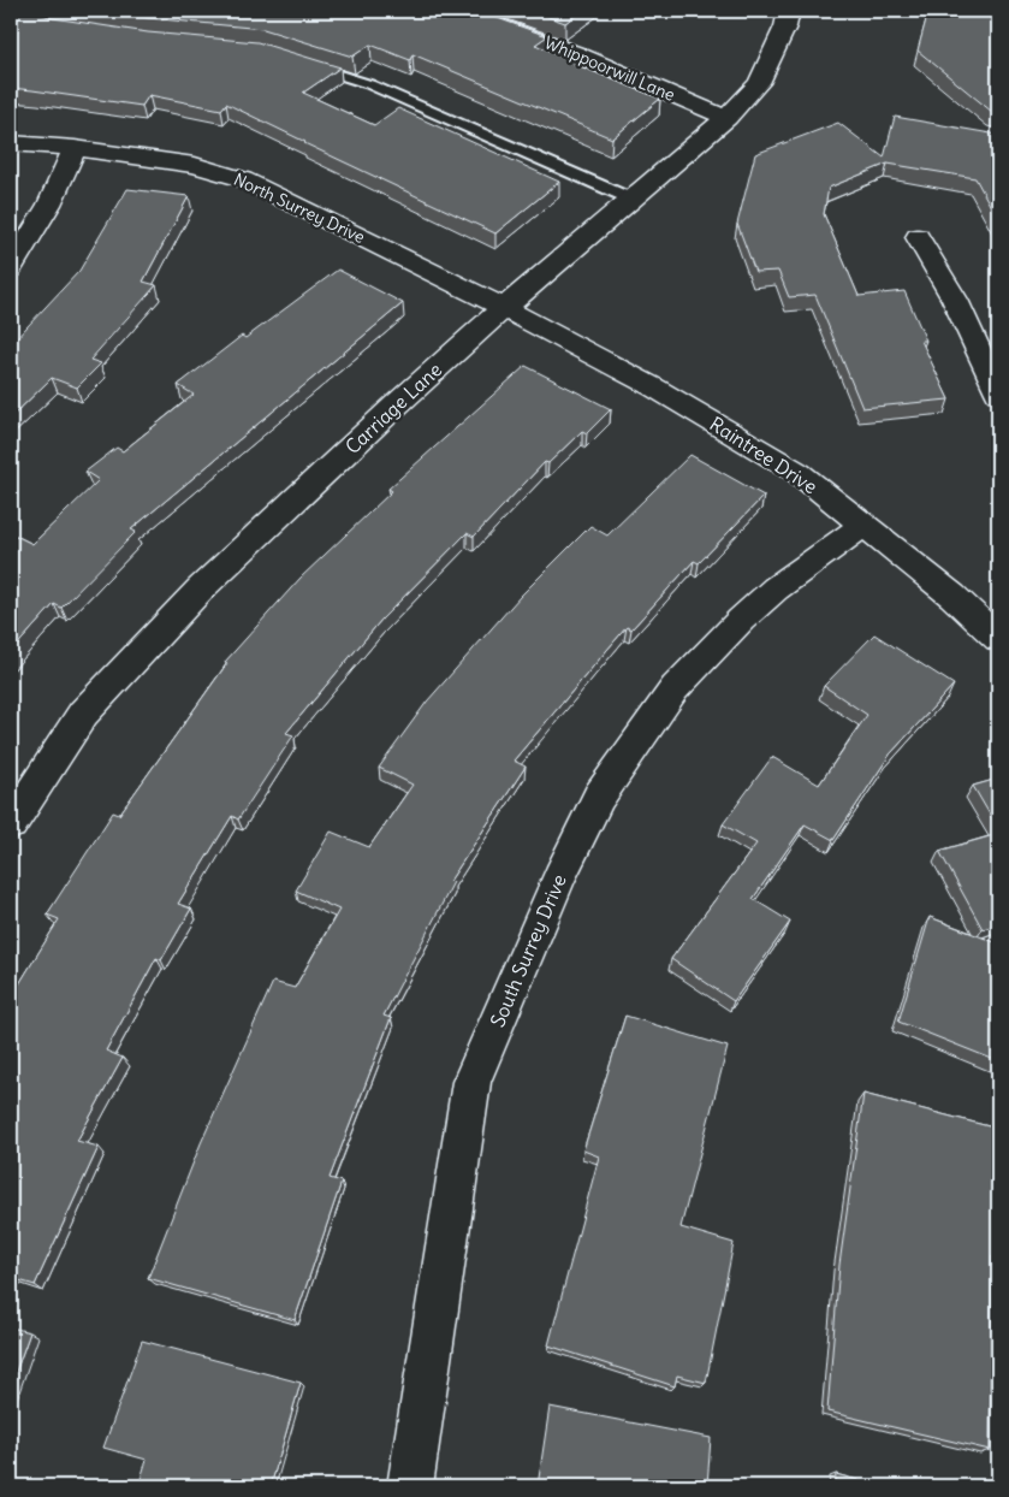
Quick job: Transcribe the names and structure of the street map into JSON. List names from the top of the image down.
{
  "streets": {
    "street": [
      "Whippoorwill Lane",
      "North Surrey Drive",
      "Carriage Lane",
      "Raintree Drive",
      "South Surrey Drive"
    ]
  },
  "crossings": [
    ["Whippoorwill Lane", "Carriage Lane"],
    ["North Surrey Drive", "Carriage Lane"],
    ["North Surrey Drive", "Raintree Drive"],
    ["Carriage Lane", "Raintree Drive"],
    ["Raintree Drive", "South Surrey Drive"]
  ]
}
